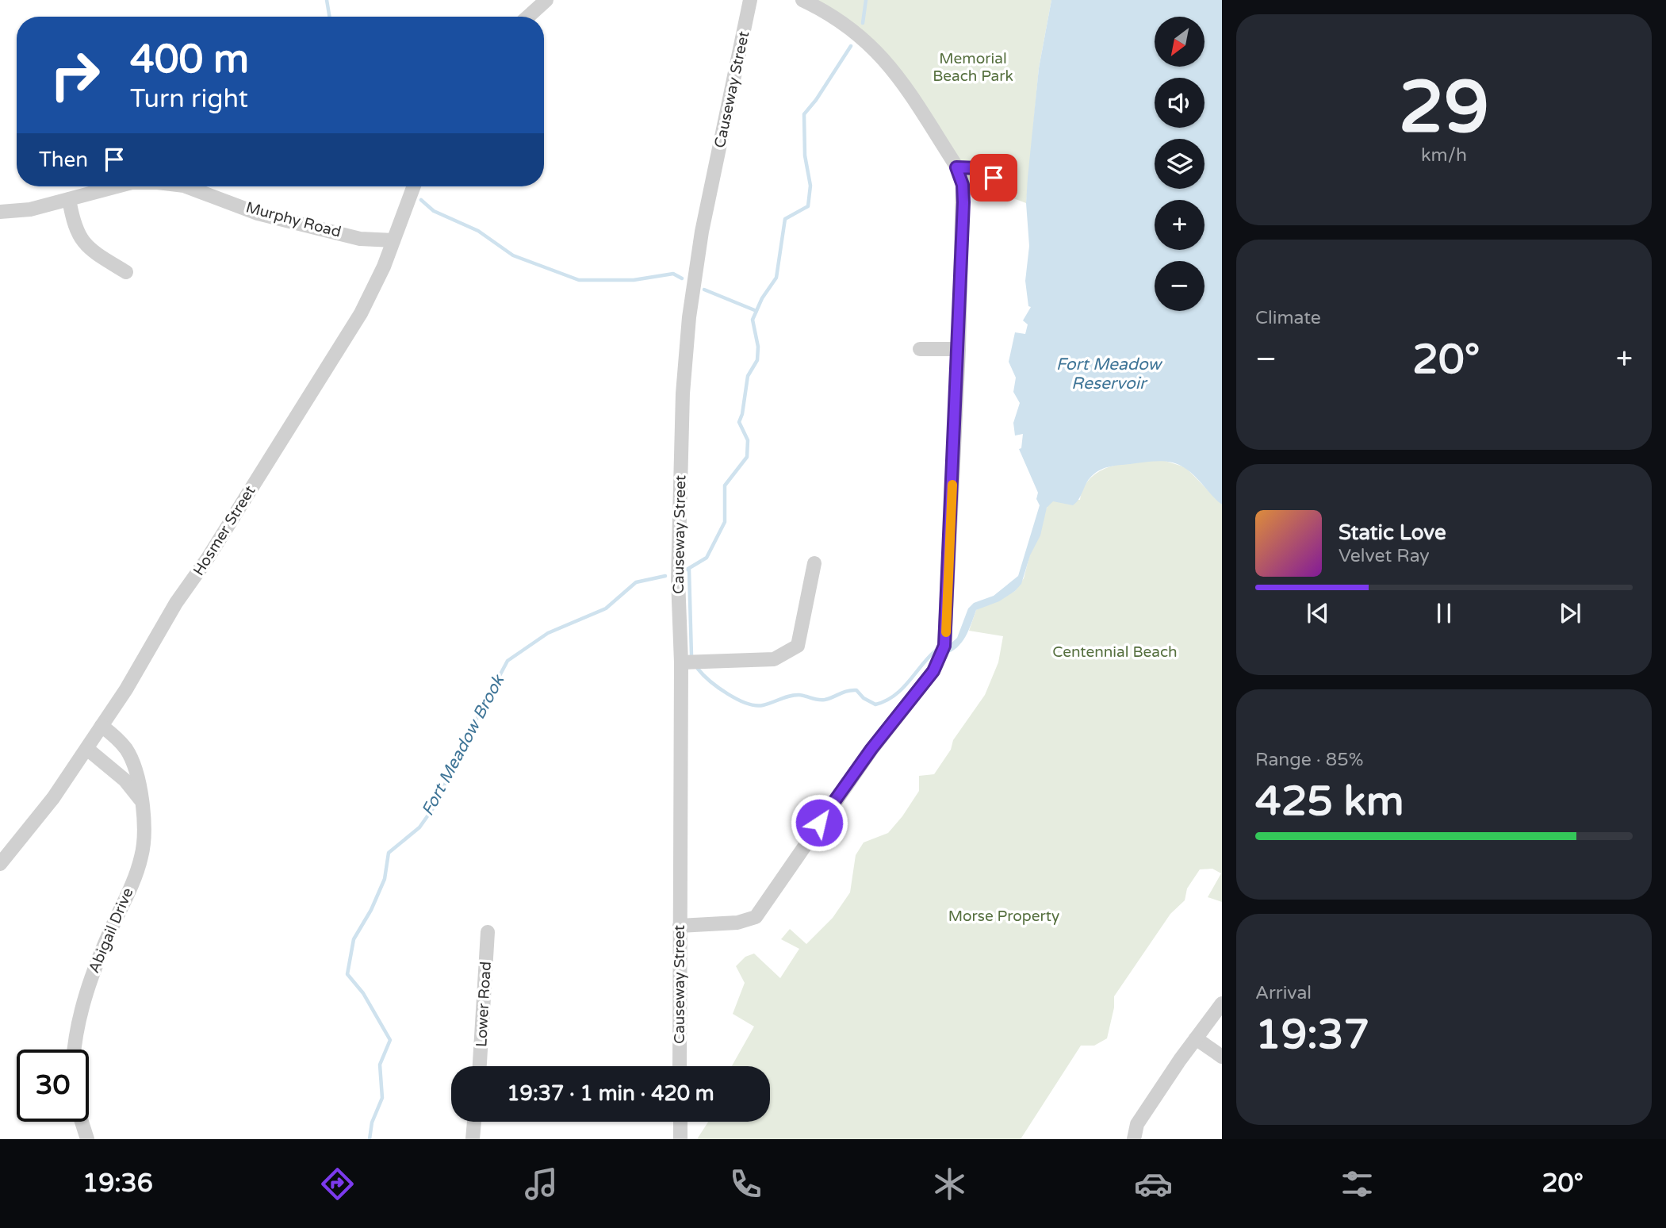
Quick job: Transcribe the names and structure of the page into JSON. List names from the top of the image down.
{
  "streets": {
    "street": [
      "Causeway Street",
      "Murphy Road",
      "Hosmer Street",
      "Abigail Drive",
      "Lower Road"
    ]
  },
  "crossings": [
    ["Murphy Road", "Hosmer Street"],
    ["Hosmer Street", "Abigail Drive"]
  ],
  "water": ["Fort Meadow Reservoir", "Fort Meadow Brook"],
  "parks": ["Memorial Beach Park", "Centennial Beach", "Morse Property"],
  "north": "bottom left",
  "page": {
    "tile": [
      ["29", "km/h"],
      "Climate",
      ["Range · 85%", "425 km"],
      ["Arrival", "19:37"]
    ],
    "map_buttons": ["+", "−"],
    "turn": ["400 m", "Turn right"],
    "then": "Then",
    "heat": ["−", "20°", "+"],
    "song": ["Static Love", "Velvet Ray"],
    "limit": "30",
    "trip": "19:37 · 1 min · 420 m",
    "tabs": ["19:36", "20°"]
  }
}
